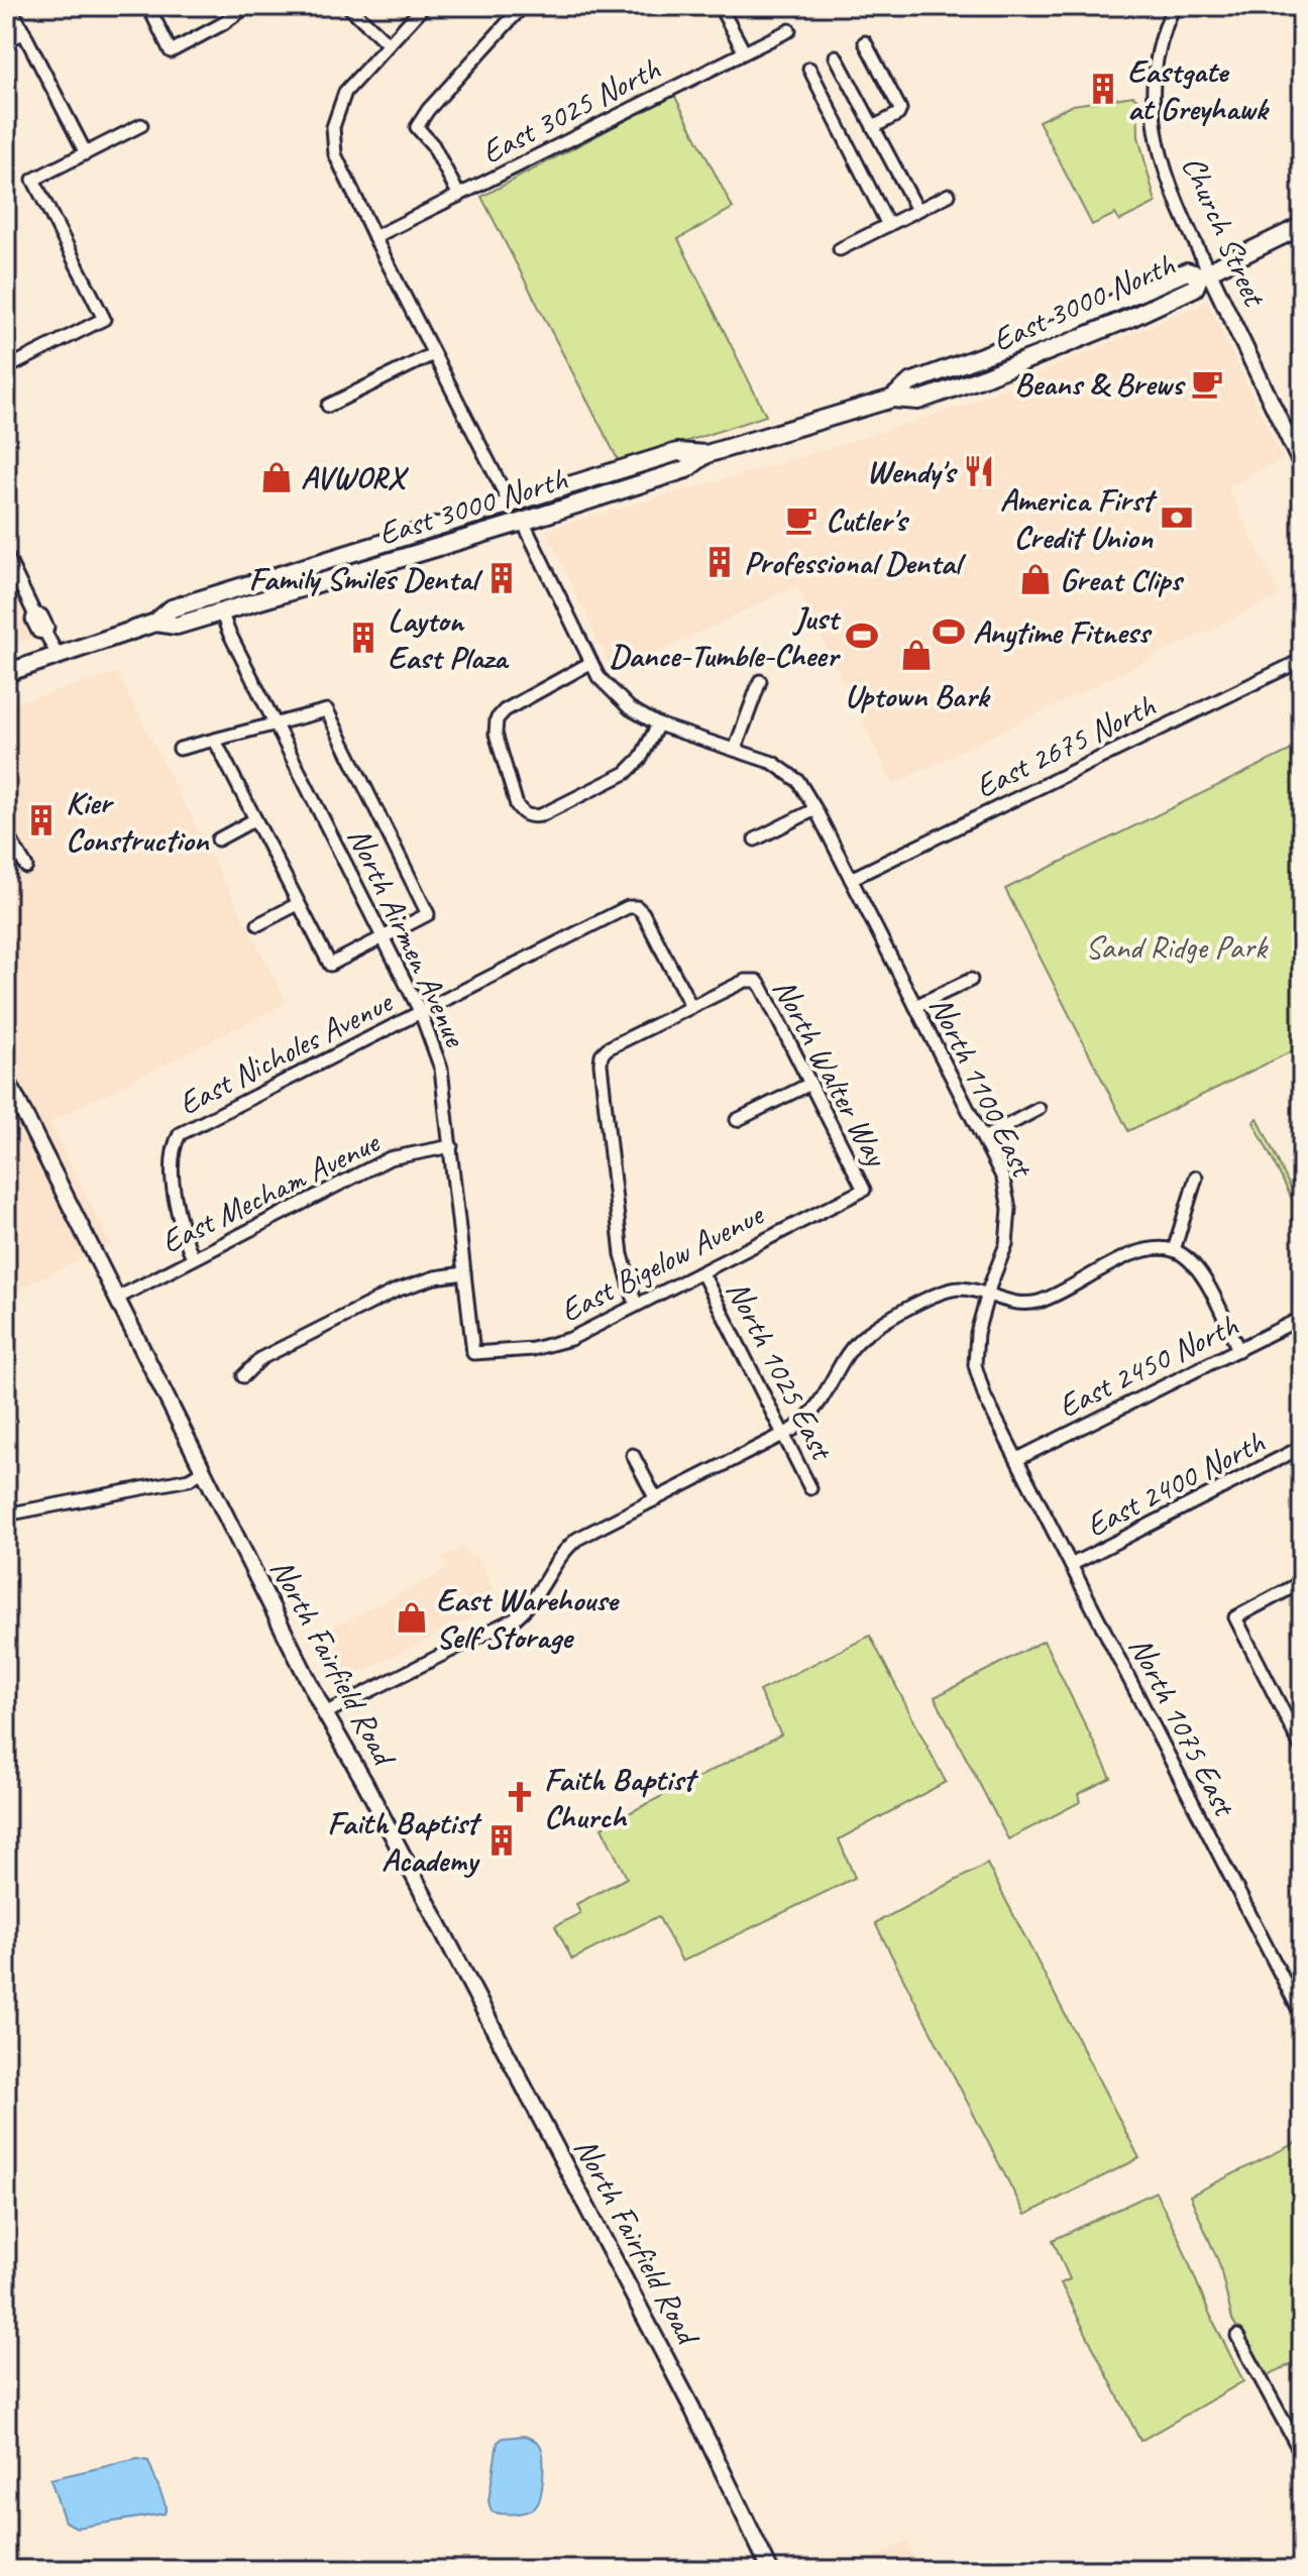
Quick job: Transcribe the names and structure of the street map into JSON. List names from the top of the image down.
{
  "streets": {
    "main road": ["Church Street", "East 3000 North", "North Fairfield Road"],
    "street": [
      "East 3025 North",
      "East 2675 North",
      "North Airmen Avenue",
      "East Nicholes Avenue",
      "North Walter Way",
      "North 1100 East",
      "East Mecham Avenue",
      "East Bigelow Avenue",
      "East 2450 North",
      "North 1025 East",
      "East 2400 North",
      "North 1075 East"
    ]
  },
  "crossings": [
    ["Church Street", "East 3000 North"],
    ["East 3000 North", "North Airmen Avenue"],
    ["East 3000 North", "North 1100 East"],
    ["East 2675 North", "North 1100 East"],
    ["North Airmen Avenue", "East Nicholes Avenue"],
    ["North Airmen Avenue", "East Mecham Avenue"],
    ["North Airmen Avenue", "East Bigelow Avenue"],
    ["East Nicholes Avenue", "North Walter Way"],
    ["East Nicholes Avenue", "East Mecham Avenue"],
    ["North Walter Way", "East Bigelow Avenue"],
    ["North 1100 East", "East 2450 North"],
    ["North 1100 East", "North 1075 East"],
    ["East Mecham Avenue", "North Fairfield Road"],
    ["East Bigelow Avenue", "North 1025 East"],
    ["East 2450 North", "North 1075 East"],
    ["East 2400 North", "North 1075 East"]
  ],
  "parks": ["Sand Ridge Park"],
  "places": {
    "building": [
      "Eastgate at Greyhawk",
      "Professional Dental",
      "Family Smiles Dental",
      "Layton East Plaza",
      "Kier Construction",
      "Faith Baptist Academy"
    ],
    "cafe": ["Beans & Brews", "Cutler's"],
    "restaurant": ["Wendy's"],
    "shop": [
      "AVWORX",
      "Great Clips",
      "Uptown Bark",
      "East Warehouse Self Storage"
    ],
    "bank": ["America First Credit Union"],
    "sports": ["Anytime Fitness", "Just Dance-Tumble-Cheer"],
    "church": ["Faith Baptist Church"]
  }
}
